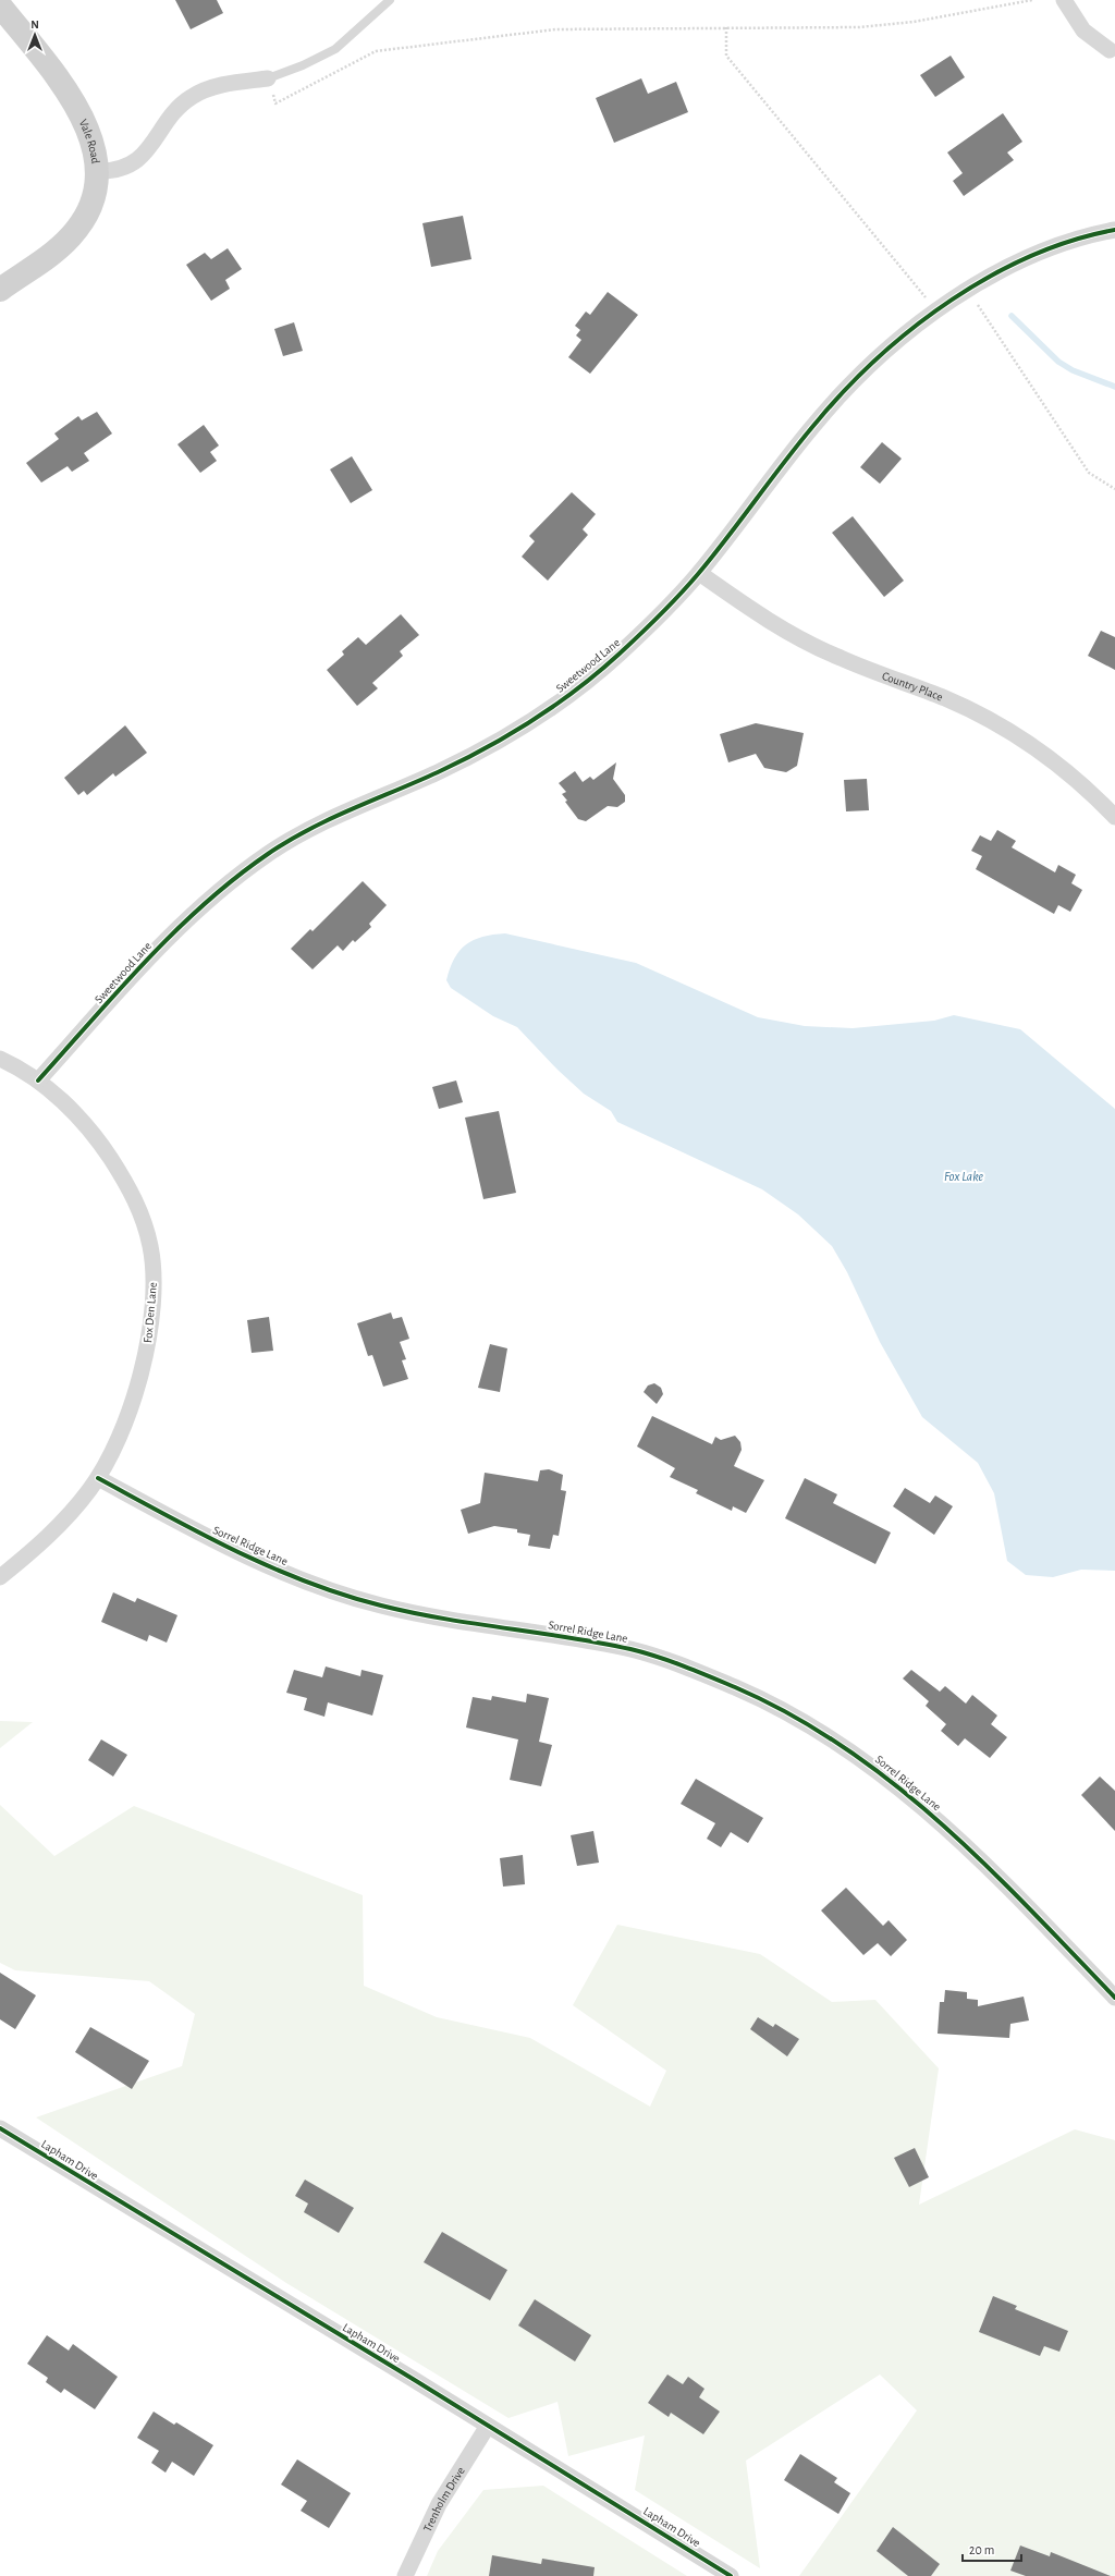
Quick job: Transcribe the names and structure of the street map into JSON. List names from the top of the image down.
{
  "streets": {
    "main road": ["Vale Road"],
    "street": [
      "Sweetwood Lane",
      "Country Place",
      "Fox Den Lane",
      "Sorrel Ridge Lane",
      "Lapham Drive",
      "Trenholm Drive"
    ]
  },
  "crossings": [
    ["Sweetwood Lane", "Country Place"],
    ["Sweetwood Lane", "Fox Den Lane"],
    ["Fox Den Lane", "Sorrel Ridge Lane"],
    ["Lapham Drive", "Trenholm Drive"]
  ],
  "water": ["Fox Lake"],
  "scale_bar": "20 m",
  "north": "top"
}
